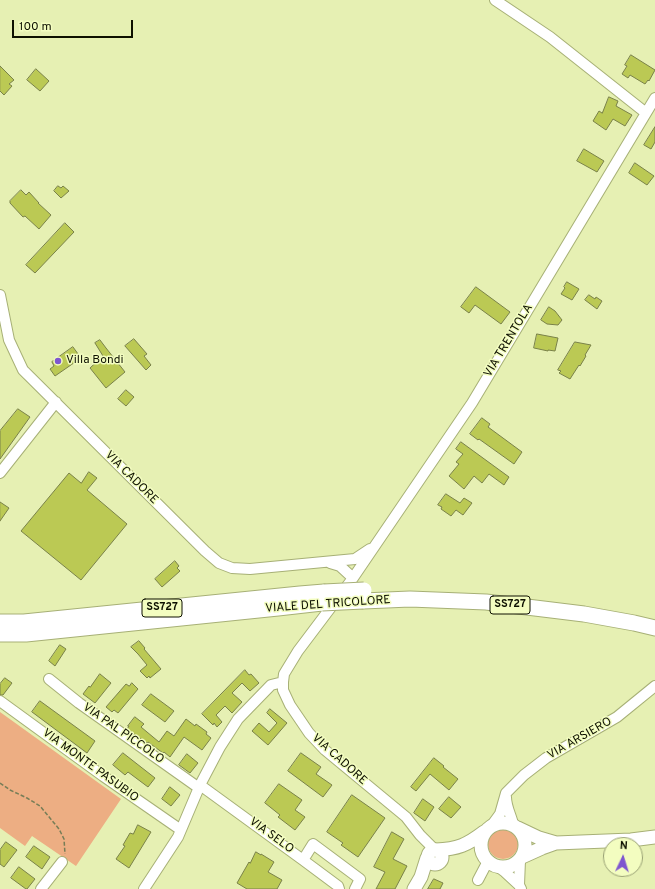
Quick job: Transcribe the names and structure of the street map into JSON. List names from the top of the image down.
{
  "streets": {
    "highway": ["VIALE DEL TRICOLORE", "SS727"],
    "street": [
      "VIA TRENTOLA",
      "VIA CADORE",
      "VIA PAL PICCOLO",
      "VIA ARSIERO",
      "VIA MONTE PASUBIO",
      "VIA SELO"
    ]
  },
  "crossings": [
    ["VIA TRENTOLA", "VIA CADORE"],
    ["VIA PAL PICCOLO", "VIA SELO"]
  ],
  "places": ["Villa Bondi"],
  "scale_bar": "100 m",
  "north": "top"
}
